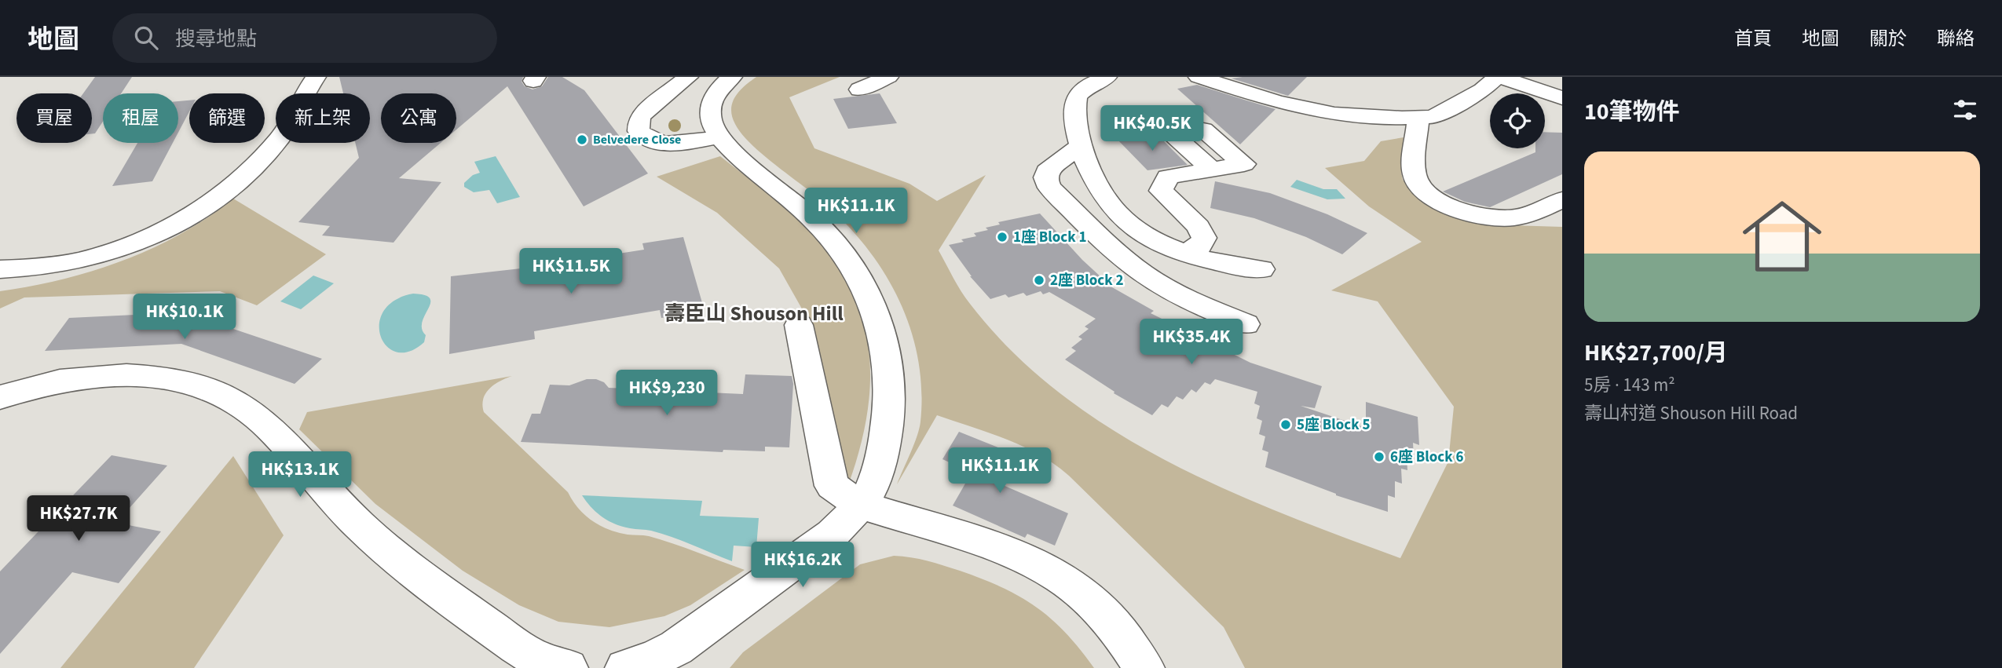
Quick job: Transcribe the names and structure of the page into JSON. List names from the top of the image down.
{
  "districts": ["壽臣山 Shouson Hill"],
  "places": [
    "Belvedere Close",
    "1座 Block 1",
    "2座 Block 2",
    "5座 Block 5",
    "6座 Block 6"
  ],
  "page": {
    "header": "地圖",
    "search": "搜尋地點",
    "nav": [
      "首頁",
      "地圖",
      "關於",
      "聯絡"
    ],
    "heading": "10筆物件",
    "chip": [
      "買屋",
      "租屋",
      "篩選",
      "新上架",
      "公寓"
    ],
    "price": [
      "HK$40.5K",
      "HK$11.1K",
      "HK$11.5K",
      "HK$10.1K",
      "HK$35.4K",
      "HK$9,230",
      "HK$11.1K",
      "HK$13.1K",
      "HK$27.7K",
      "HK$16.2K"
    ],
    "list": [
      {
        "name": "HK$27,700/月",
        "note": "5房 · 143 m² · 壽山村道 Shouson Hill Road"
      }
    ]
  }
}
